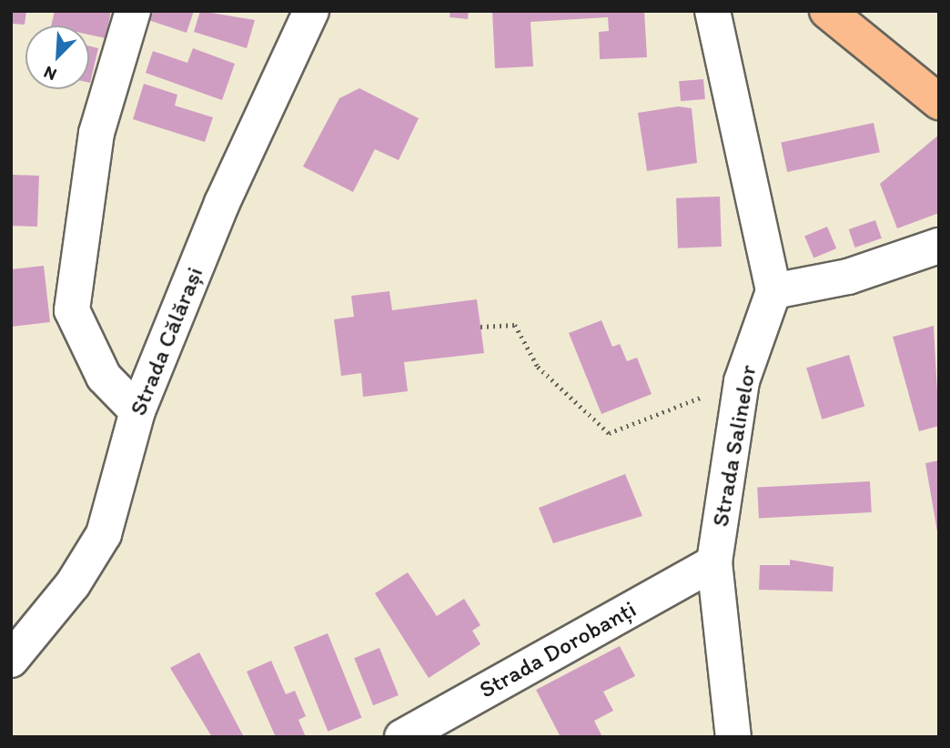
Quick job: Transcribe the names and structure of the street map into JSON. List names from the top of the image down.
{
  "streets": {
    "street": ["Strada Călărași", "Strada Salinelor", "Strada Dorobanți"]
  },
  "crossings": [
    ["Strada Salinelor", "Strada Dorobanți"]
  ],
  "north": "bottom left"
}
